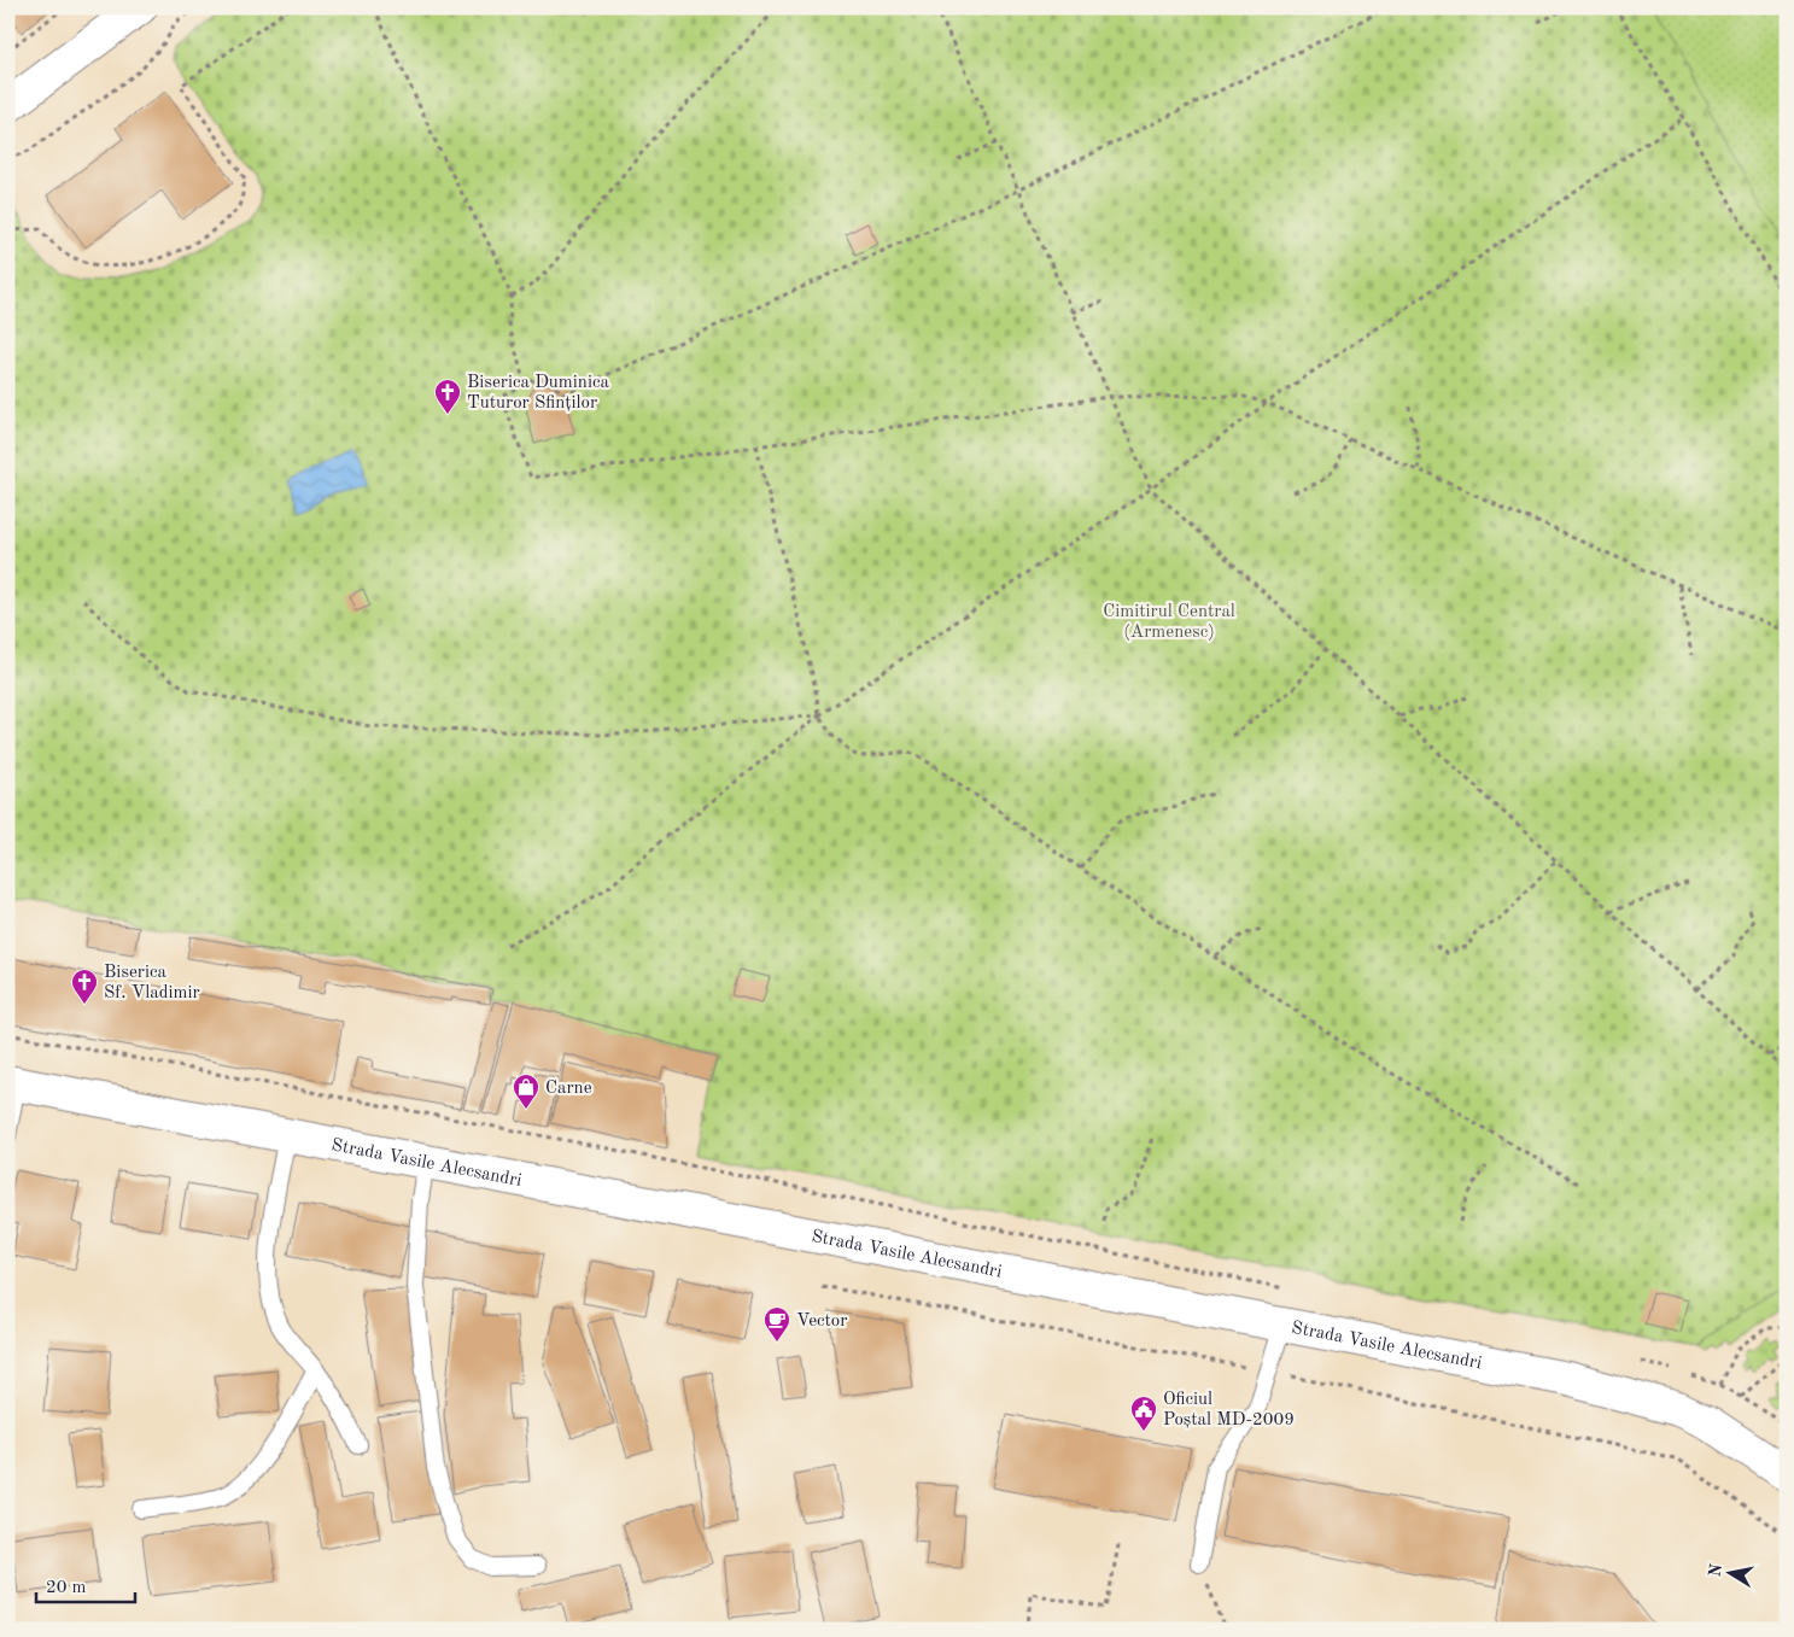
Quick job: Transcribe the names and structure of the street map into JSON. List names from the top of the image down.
{
  "streets": {
    "main road": ["Strada Vasile Alecsandri"]
  },
  "parks": ["Cimitirul Central (Armenesc)"],
  "places": {
    "church": ["Biserica Duminica Tuturor Sfinților", "Biserica Sf. Vladimir"],
    "shop": ["Carne"],
    "cafe": ["Vector"],
    "public building": ["Oficiul Poștal MD-2009"]
  },
  "scale_bar": "20 m",
  "north": "left"
}
